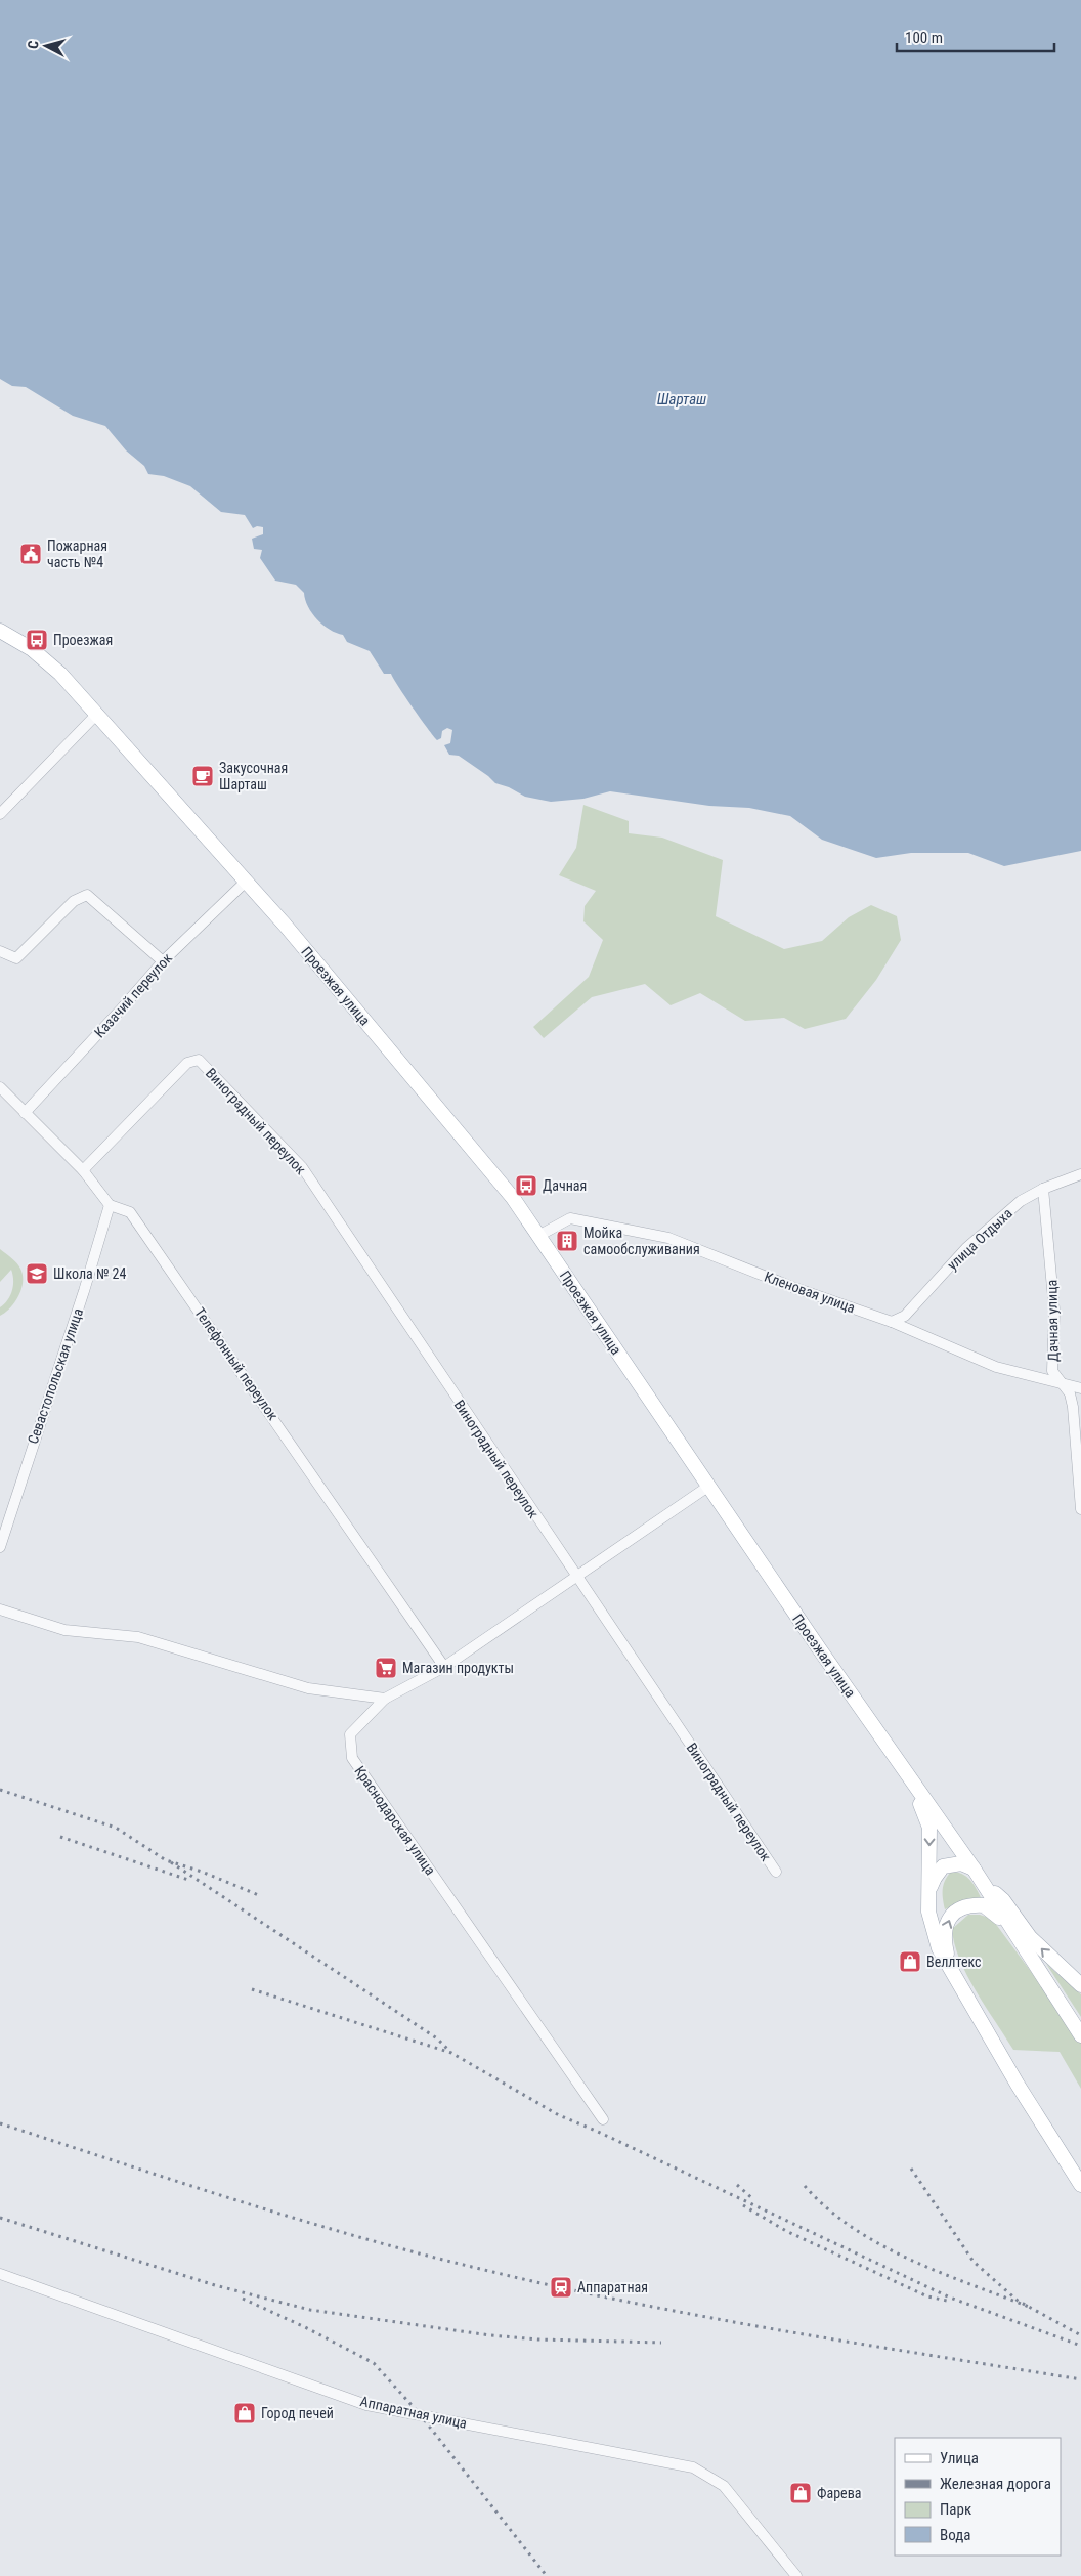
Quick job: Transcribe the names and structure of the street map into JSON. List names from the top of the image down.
{
  "streets": {
    "main road": ["Проезжая улица"],
    "street": [
      "Казачий переулок",
      "Виноградный переулок",
      "улица Отдыха",
      "Кленовая улица",
      "Дачная улица",
      "Телефонный переулок",
      "Севастопольская улица",
      "Краснодарская улица",
      "Аппаратная улица"
    ]
  },
  "crossings": [
    ["Проезжая улица", "Казачий переулок"],
    ["Проезжая улица", "Кленовая улица"],
    ["Проезжая улица", "Краснодарская улица"],
    ["Казачий переулок", "Телефонный переулок"],
    ["Виноградный переулок", "Телефонный переулок"],
    ["Виноградный переулок", "Краснодарская улица"],
    ["улица Отдыха", "Кленовая улица"],
    ["улица Отдыха", "Дачная улица"],
    ["Кленовая улица", "Дачная улица"],
    ["Телефонный переулок", "Севастопольская улица"],
    ["Телефонный переулок", "Краснодарская улица"]
  ],
  "water": ["Шарташ"],
  "places": {
    "public building": ["Пожарная часть №4"],
    "bus stop": ["Проезжая", "Дачная"],
    "cafe": ["Закусочная Шарташ"],
    "building": ["Мойка самообслуживания"],
    "school or university": ["Школа № 24"],
    "supermarket": ["Магазин продукты"],
    "shop": ["Веллтекс", "Город печей", "Фарева"],
    "station": ["Аппаратная"]
  },
  "legend": [
    "Улица",
    "Железная дорога",
    "Парк",
    "Вода"
  ],
  "scale_bar": "100 m",
  "north": "left"
}
